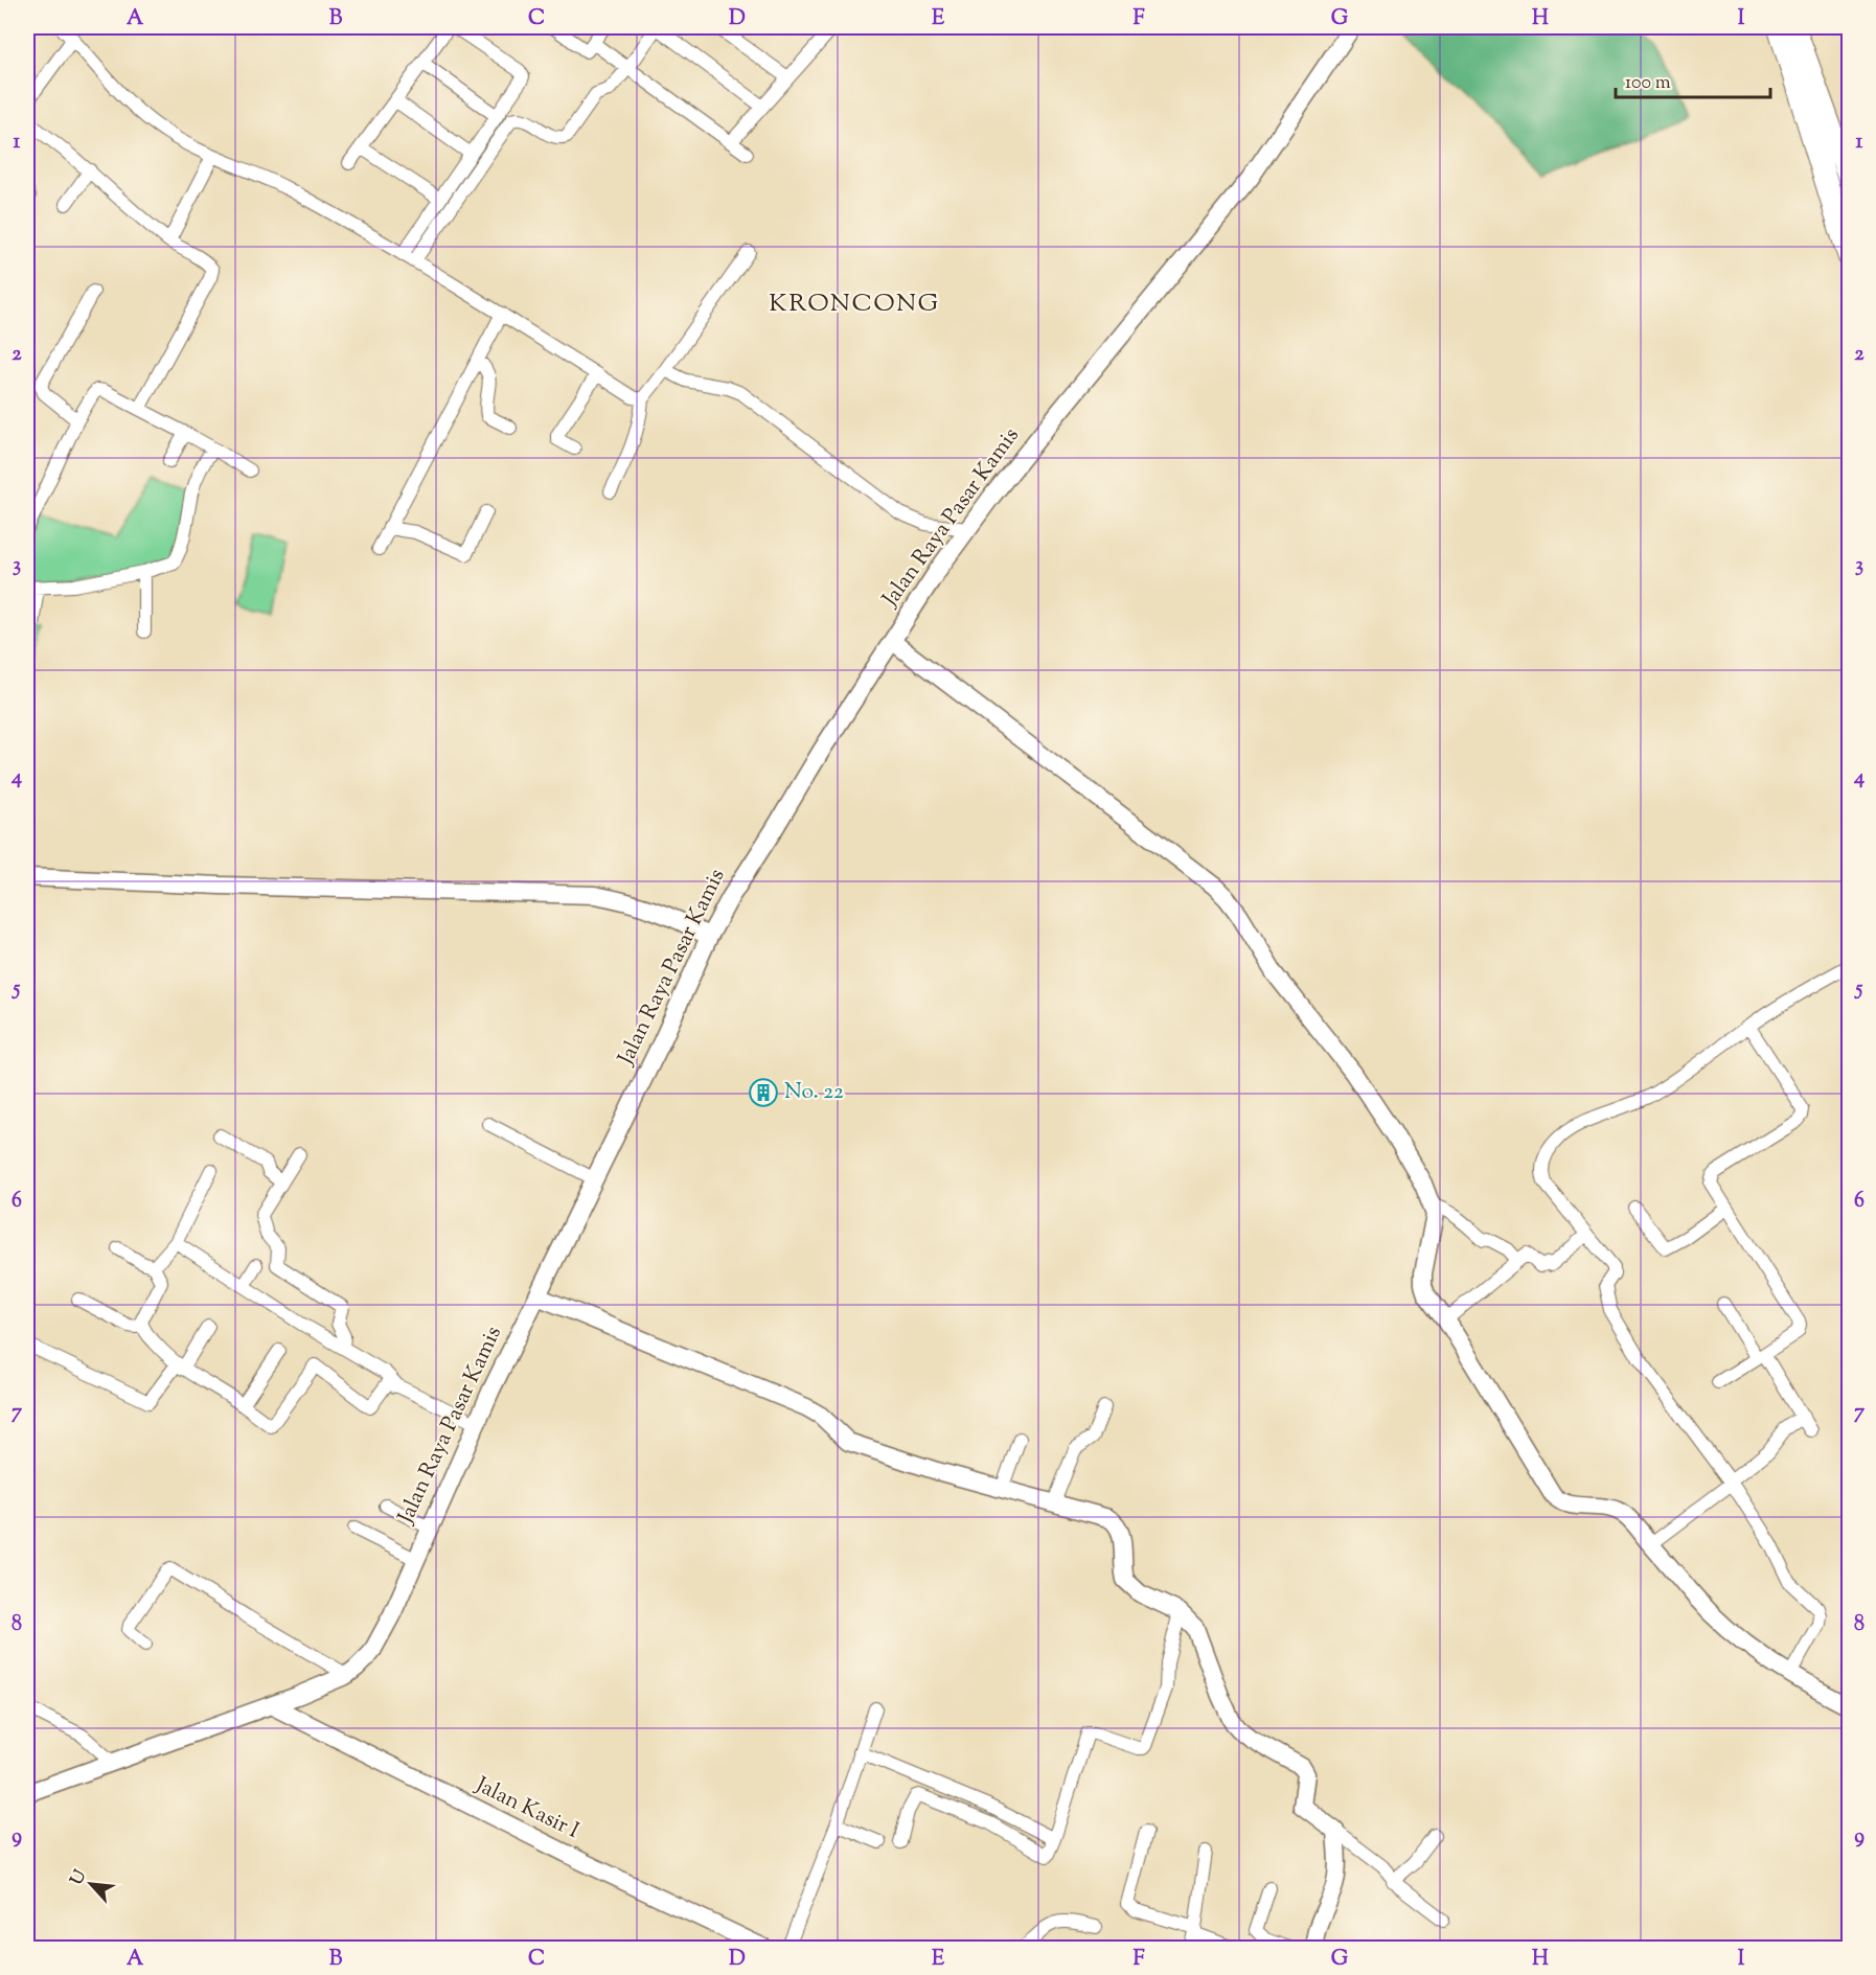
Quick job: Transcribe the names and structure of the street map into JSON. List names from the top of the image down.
{
  "streets": {
    "street": ["Jalan Raya Pasar Kamis", "Jalan Kasir I"]
  },
  "crossings": [
    ["Jalan Raya Pasar Kamis", "Jalan Kasir I"]
  ],
  "districts": ["KRONCONG"],
  "places": {
    "building": ["No. 22"]
  },
  "scale_bar": "100 m",
  "north": "top left",
  "grid": {
    "columns": [
      "A",
      "B",
      "C",
      "D",
      "E",
      "F",
      "G",
      "H",
      "I"
    ],
    "rows": [
      "1",
      "2",
      "3",
      "4",
      "5",
      "6",
      "7",
      "8",
      "9"
    ]
  }
}
